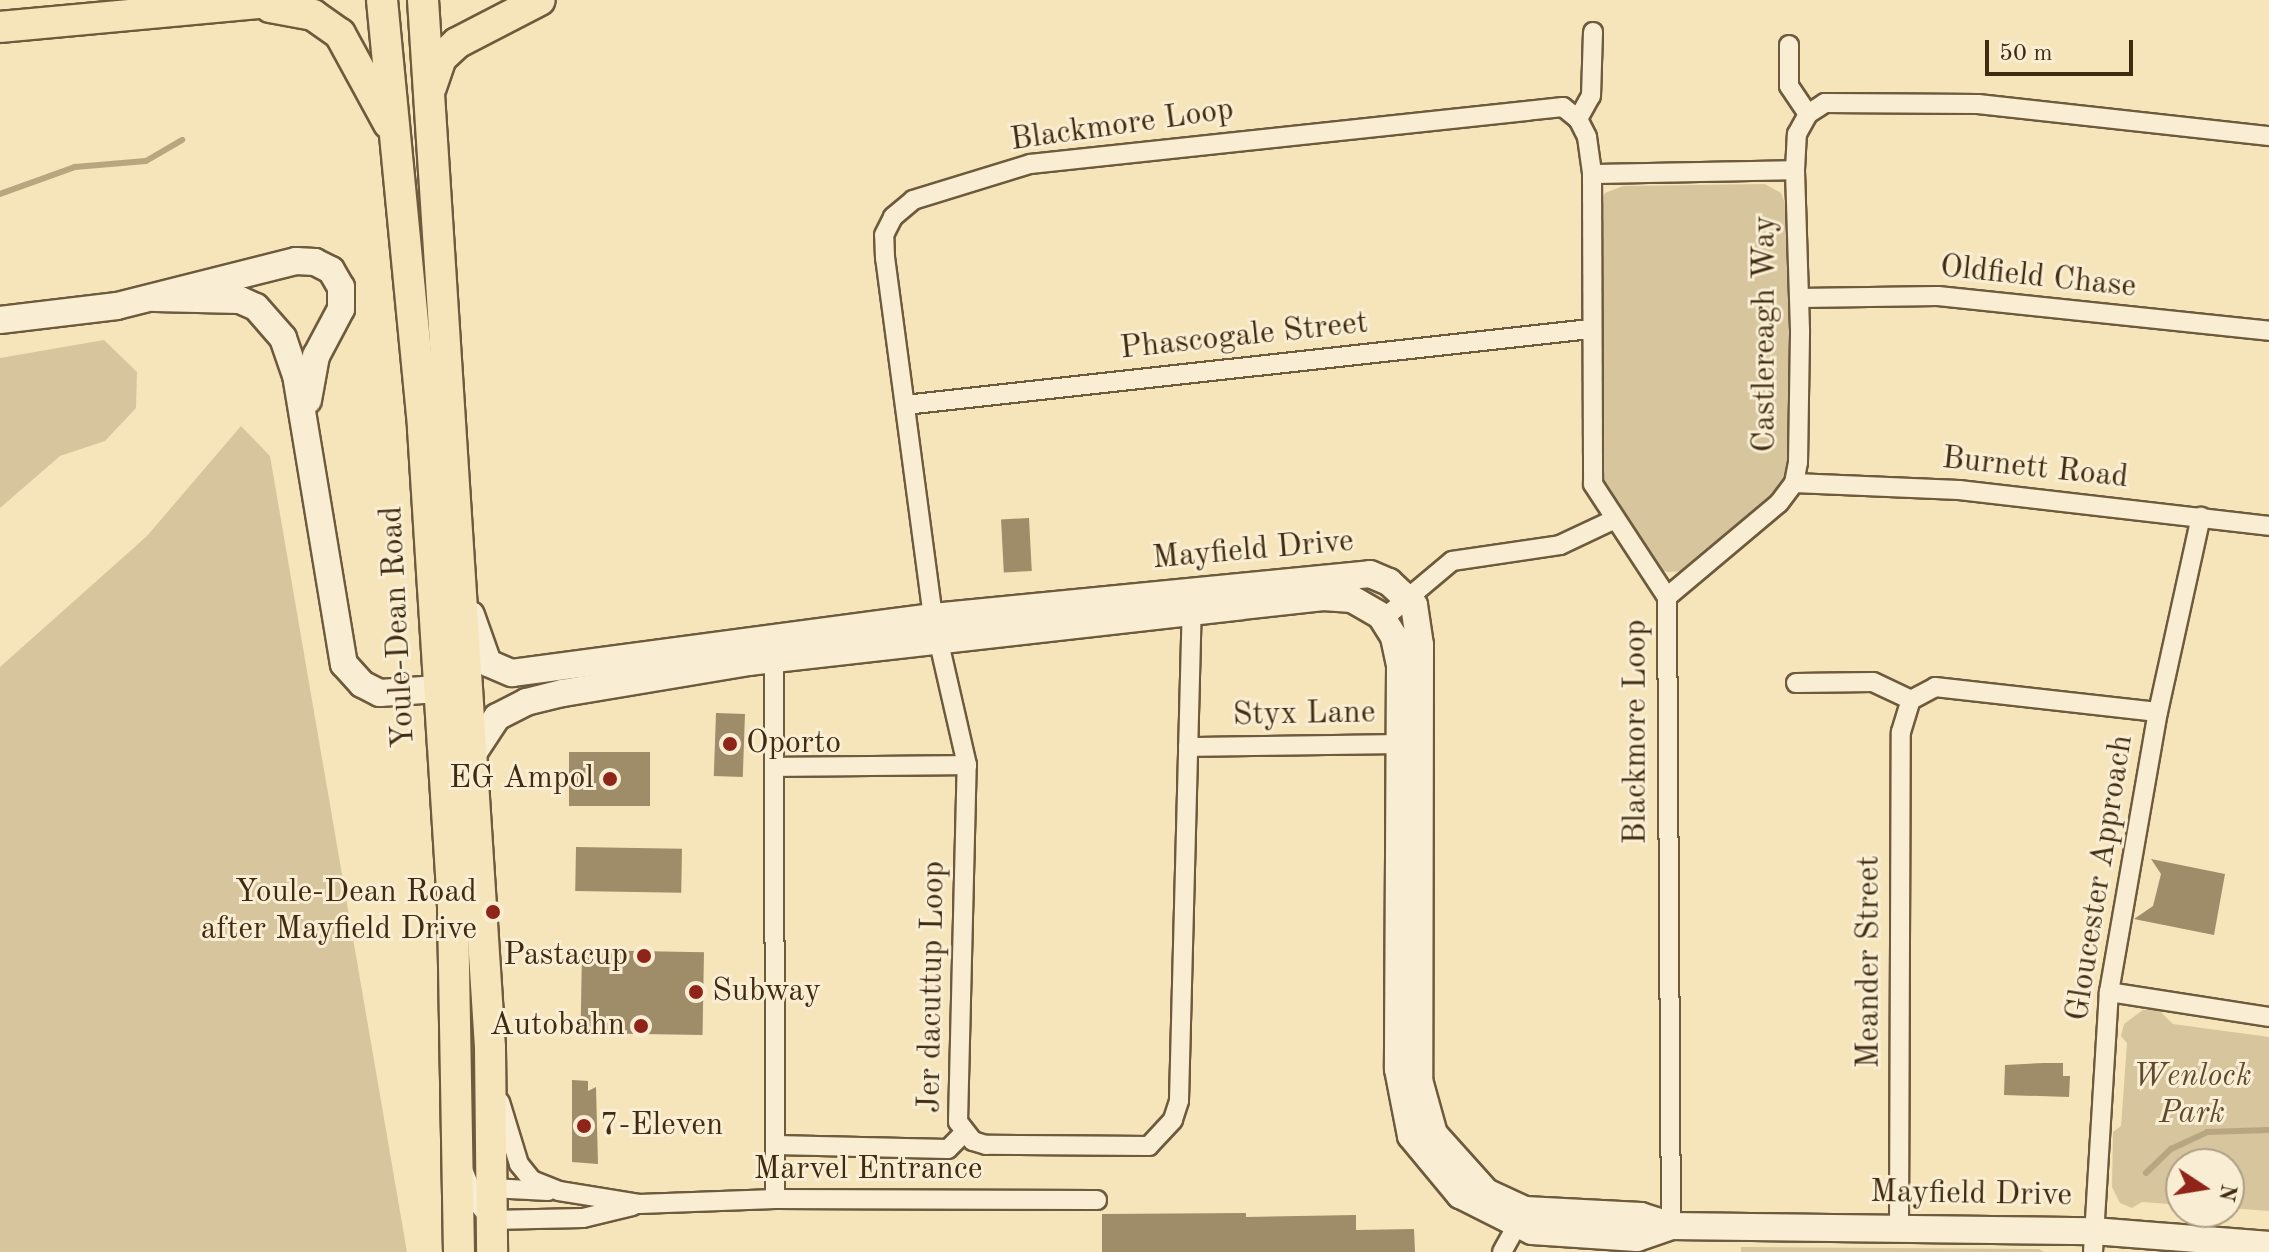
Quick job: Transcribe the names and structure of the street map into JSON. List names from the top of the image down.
{
  "streets": {
    "main road": ["Youle-Dean Road"],
    "street": [
      "Blackmore Loop",
      "Oldfield Chase",
      "Castlereagh Way",
      "Phascogale Street",
      "Burnett Road",
      "Mayfield Drive",
      "Styx Lane",
      "Gloucester Approach",
      "Meander Street",
      "Jer dacuttup Loop",
      "Marvel Entrance"
    ]
  },
  "crossings": [
    ["Blackmore Loop", "Castlereagh Way"],
    ["Blackmore Loop", "Phascogale Street"],
    ["Blackmore Loop", "Mayfield Drive"],
    ["Blackmore Loop", "Jer dacuttup Loop"],
    ["Oldfield Chase", "Castlereagh Way"],
    ["Castlereagh Way", "Burnett Road"],
    ["Burnett Road", "Gloucester Approach"],
    ["Mayfield Drive", "Youle-Dean Road"],
    ["Mayfield Drive", "Styx Lane"],
    ["Mayfield Drive", "Gloucester Approach"],
    ["Mayfield Drive", "Meander Street"],
    ["Mayfield Drive", "Jer dacuttup Loop"],
    ["Youle-Dean Road", "Marvel Entrance"],
    ["Styx Lane", "Jer dacuttup Loop"]
  ],
  "parks": ["Wenlock Park"],
  "places": [
    "Oporto",
    "EG Ampol",
    "Youle-Dean Road after Mayfield Drive",
    "Pastacup",
    "Subway",
    "Autobahn",
    "7-Eleven"
  ],
  "scale_bar": "50 m",
  "north": "right"
}
